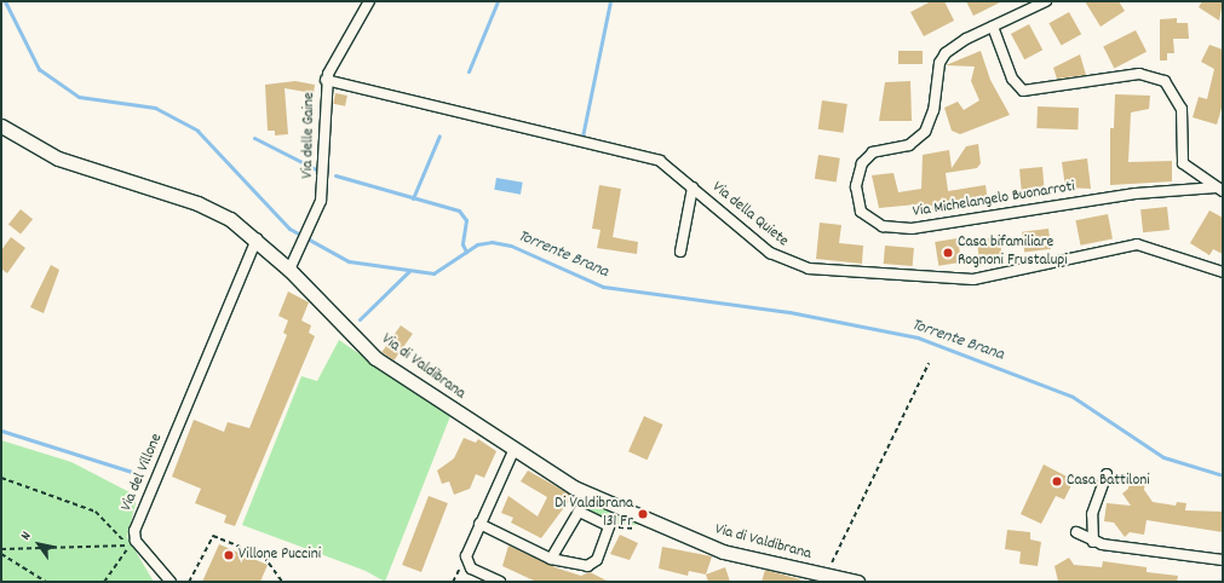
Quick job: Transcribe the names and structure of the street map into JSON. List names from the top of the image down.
{
  "streets": {
    "street": [
      "Via delle Gaine",
      "Via Michelangelo Buonarroti",
      "Via della Quiete",
      "Via di Valdibrana",
      "Via del Villone"
    ]
  },
  "crossings": [
    ["Via delle Gaine", "Via della Quiete"],
    ["Via delle Gaine", "Via di Valdibrana"],
    ["Via di Valdibrana", "Via del Villone"]
  ],
  "water": ["Torrente Brana"],
  "places": [
    "Casa bifamiliare Rognoni Frustalupi",
    "Casa Battiloni",
    "Di Valdibrana 131 Fr",
    "Villone Puccini"
  ],
  "north": "top left"
}
